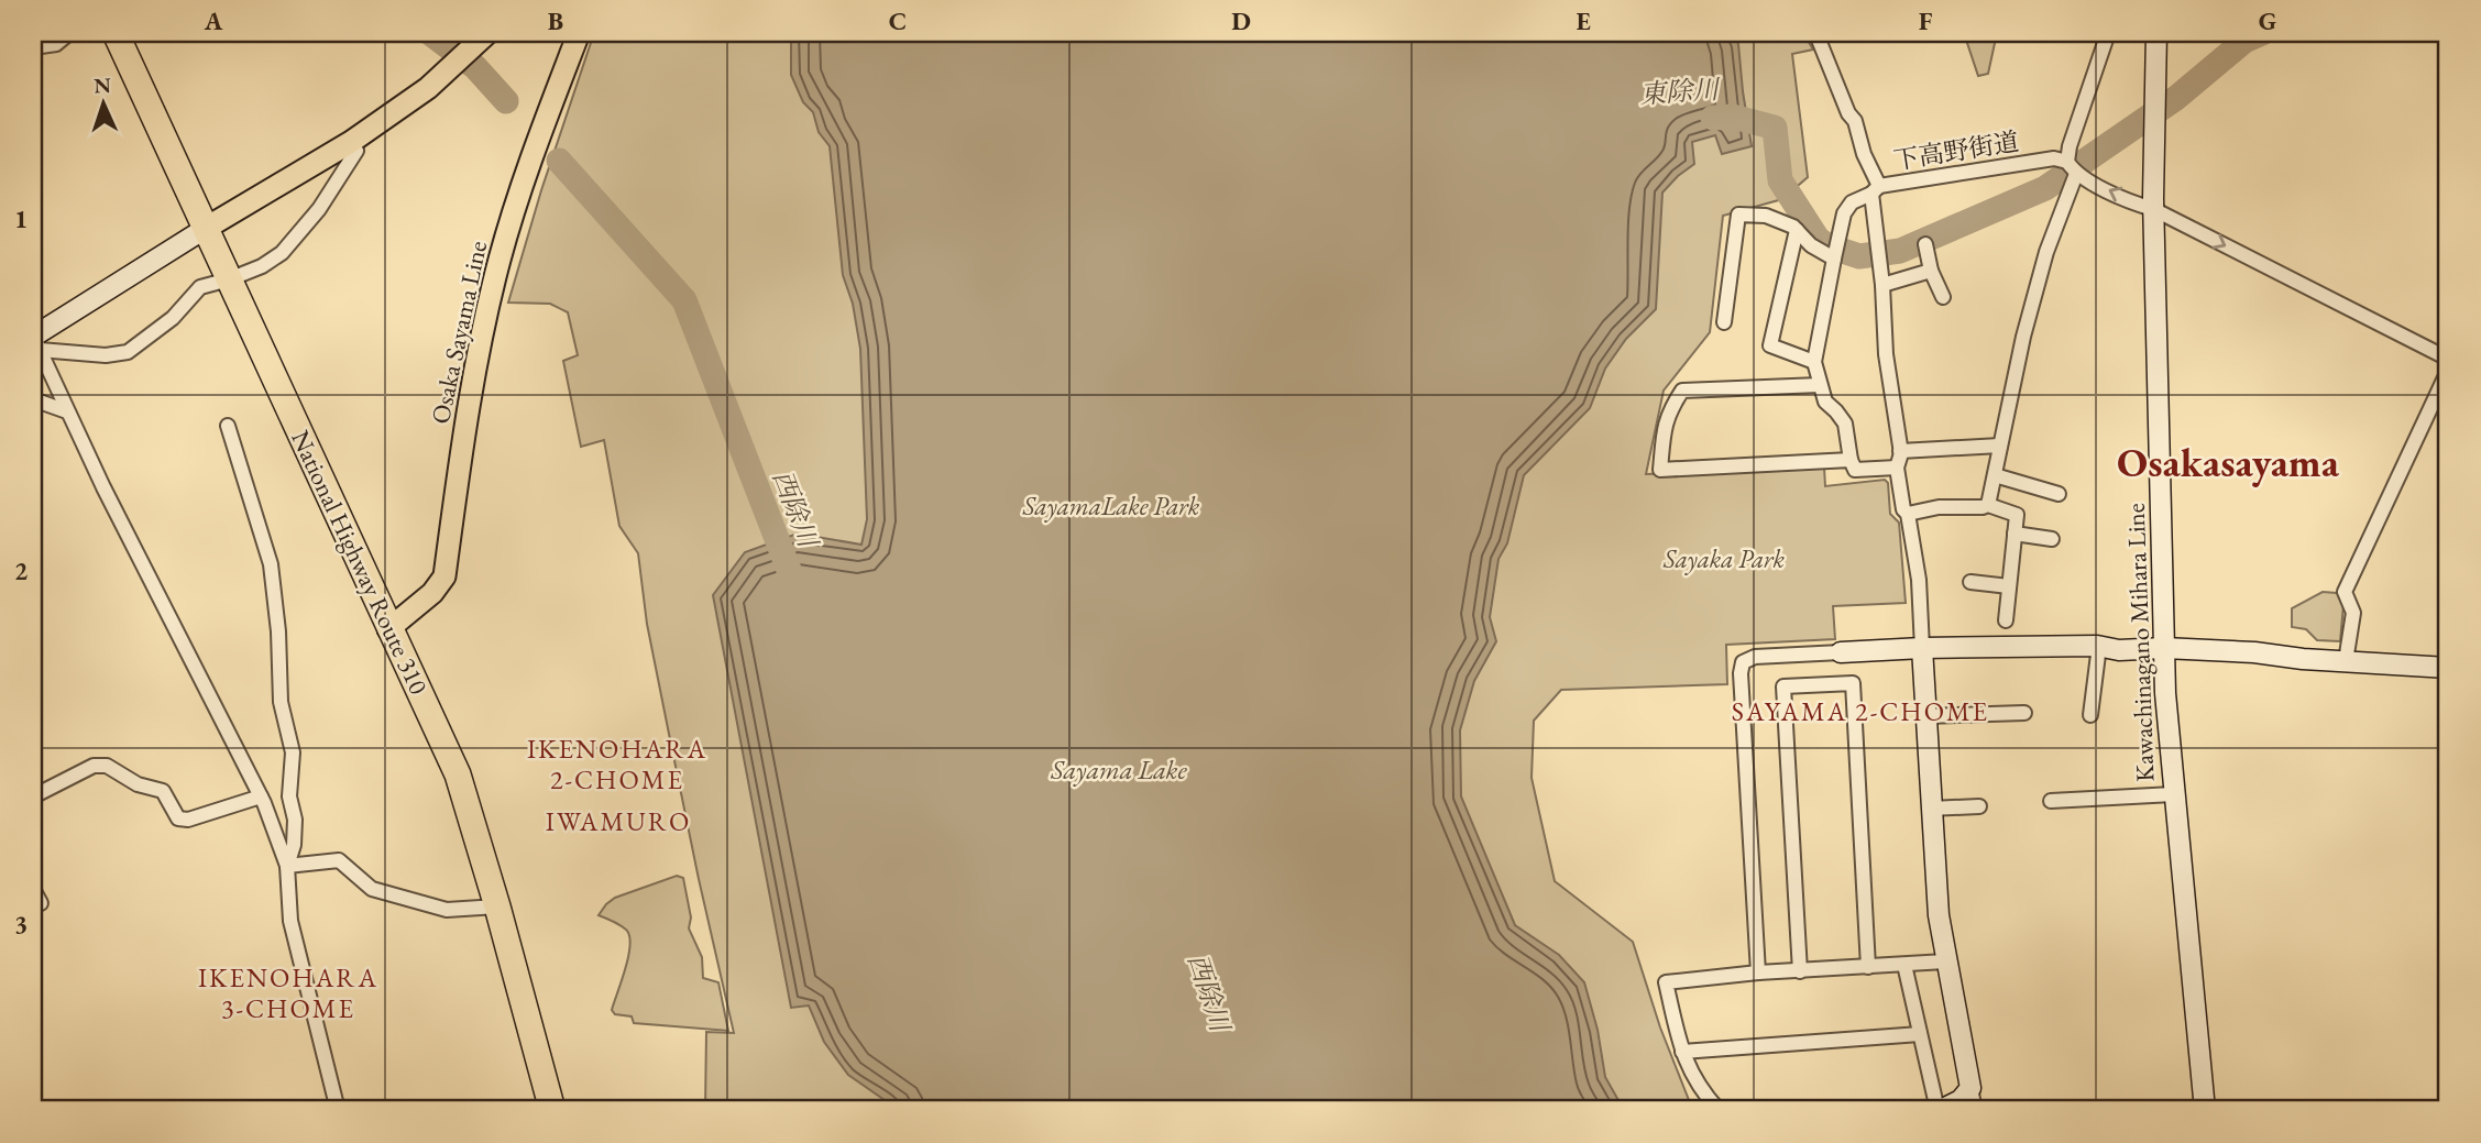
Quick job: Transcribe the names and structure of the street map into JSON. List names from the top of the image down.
{
  "streets": {
    "highway": ["National Highway Route 310"],
    "main road": ["Osaka Sayama Line"],
    "street": ["下高野街道", "Kawachinagano Mihara Line"]
  },
  "crossings": [
    ["Osaka Sayama Line", "National Highway Route 310"]
  ],
  "districts": [
    "Osakasayama",
    "SAYAMA 2-CHOME",
    "IKENOHARA 2-CHOME",
    "IWAMURO",
    "IKENOHARA 3-CHOME"
  ],
  "water": ["東除川", "西除川", "Sayama Lake"],
  "parks": ["SayamaLake Park", "Sayaka Park"],
  "north": "top",
  "grid": {
    "columns": [
      "A",
      "B",
      "C",
      "D",
      "E",
      "F",
      "G"
    ],
    "rows": ["1", "2", "3"]
  }
}
